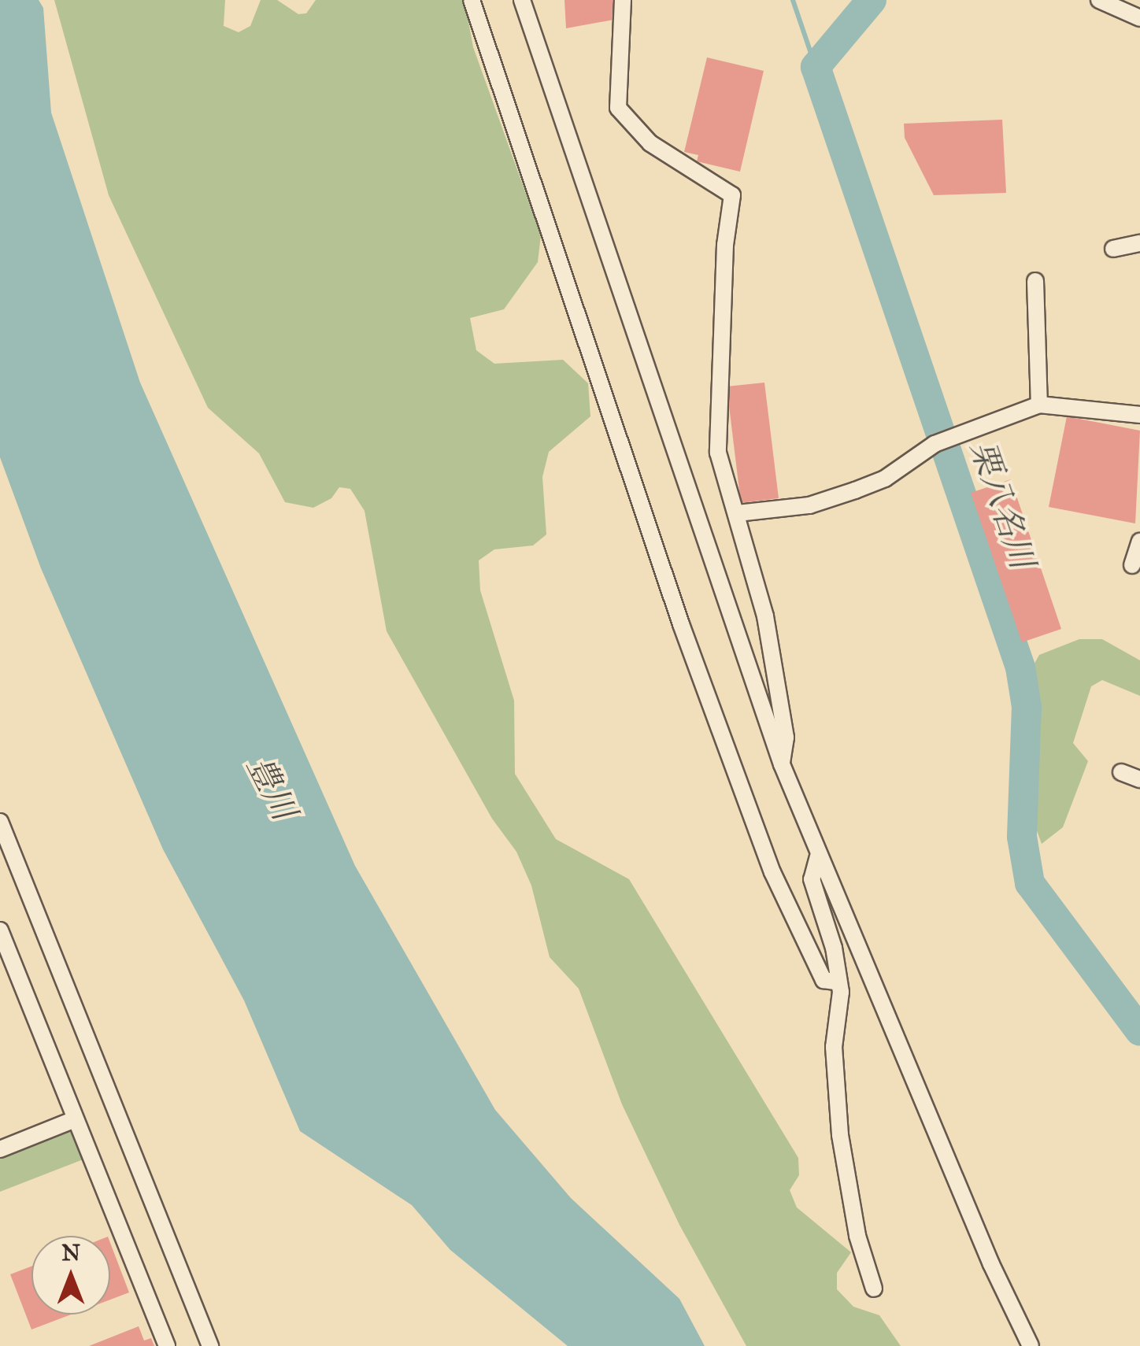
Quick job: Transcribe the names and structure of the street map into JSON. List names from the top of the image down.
{
  "water": ["栗八名川", "豊川"],
  "north": "top"
}
